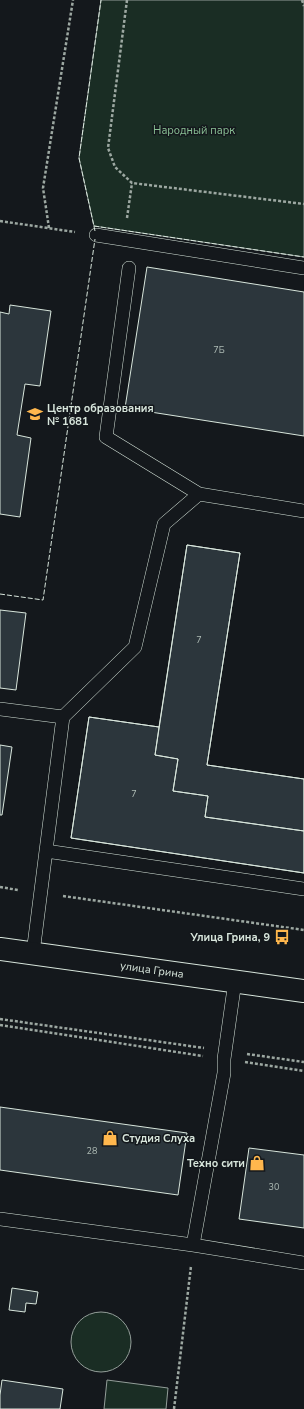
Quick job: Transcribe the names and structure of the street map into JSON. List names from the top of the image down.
{
  "streets": {
    "street": ["улица Грина"]
  },
  "parks": ["Народный парк"],
  "places": {
    "school or university": ["Центр образования № 1681"],
    "bus stop": ["Улица Грина, 9"],
    "shop": ["Студия Слуха", "Техно сити"]
  },
  "house_numbers": [
    "7Б",
    "7",
    "7",
    "28",
    "30"
  ]
}
